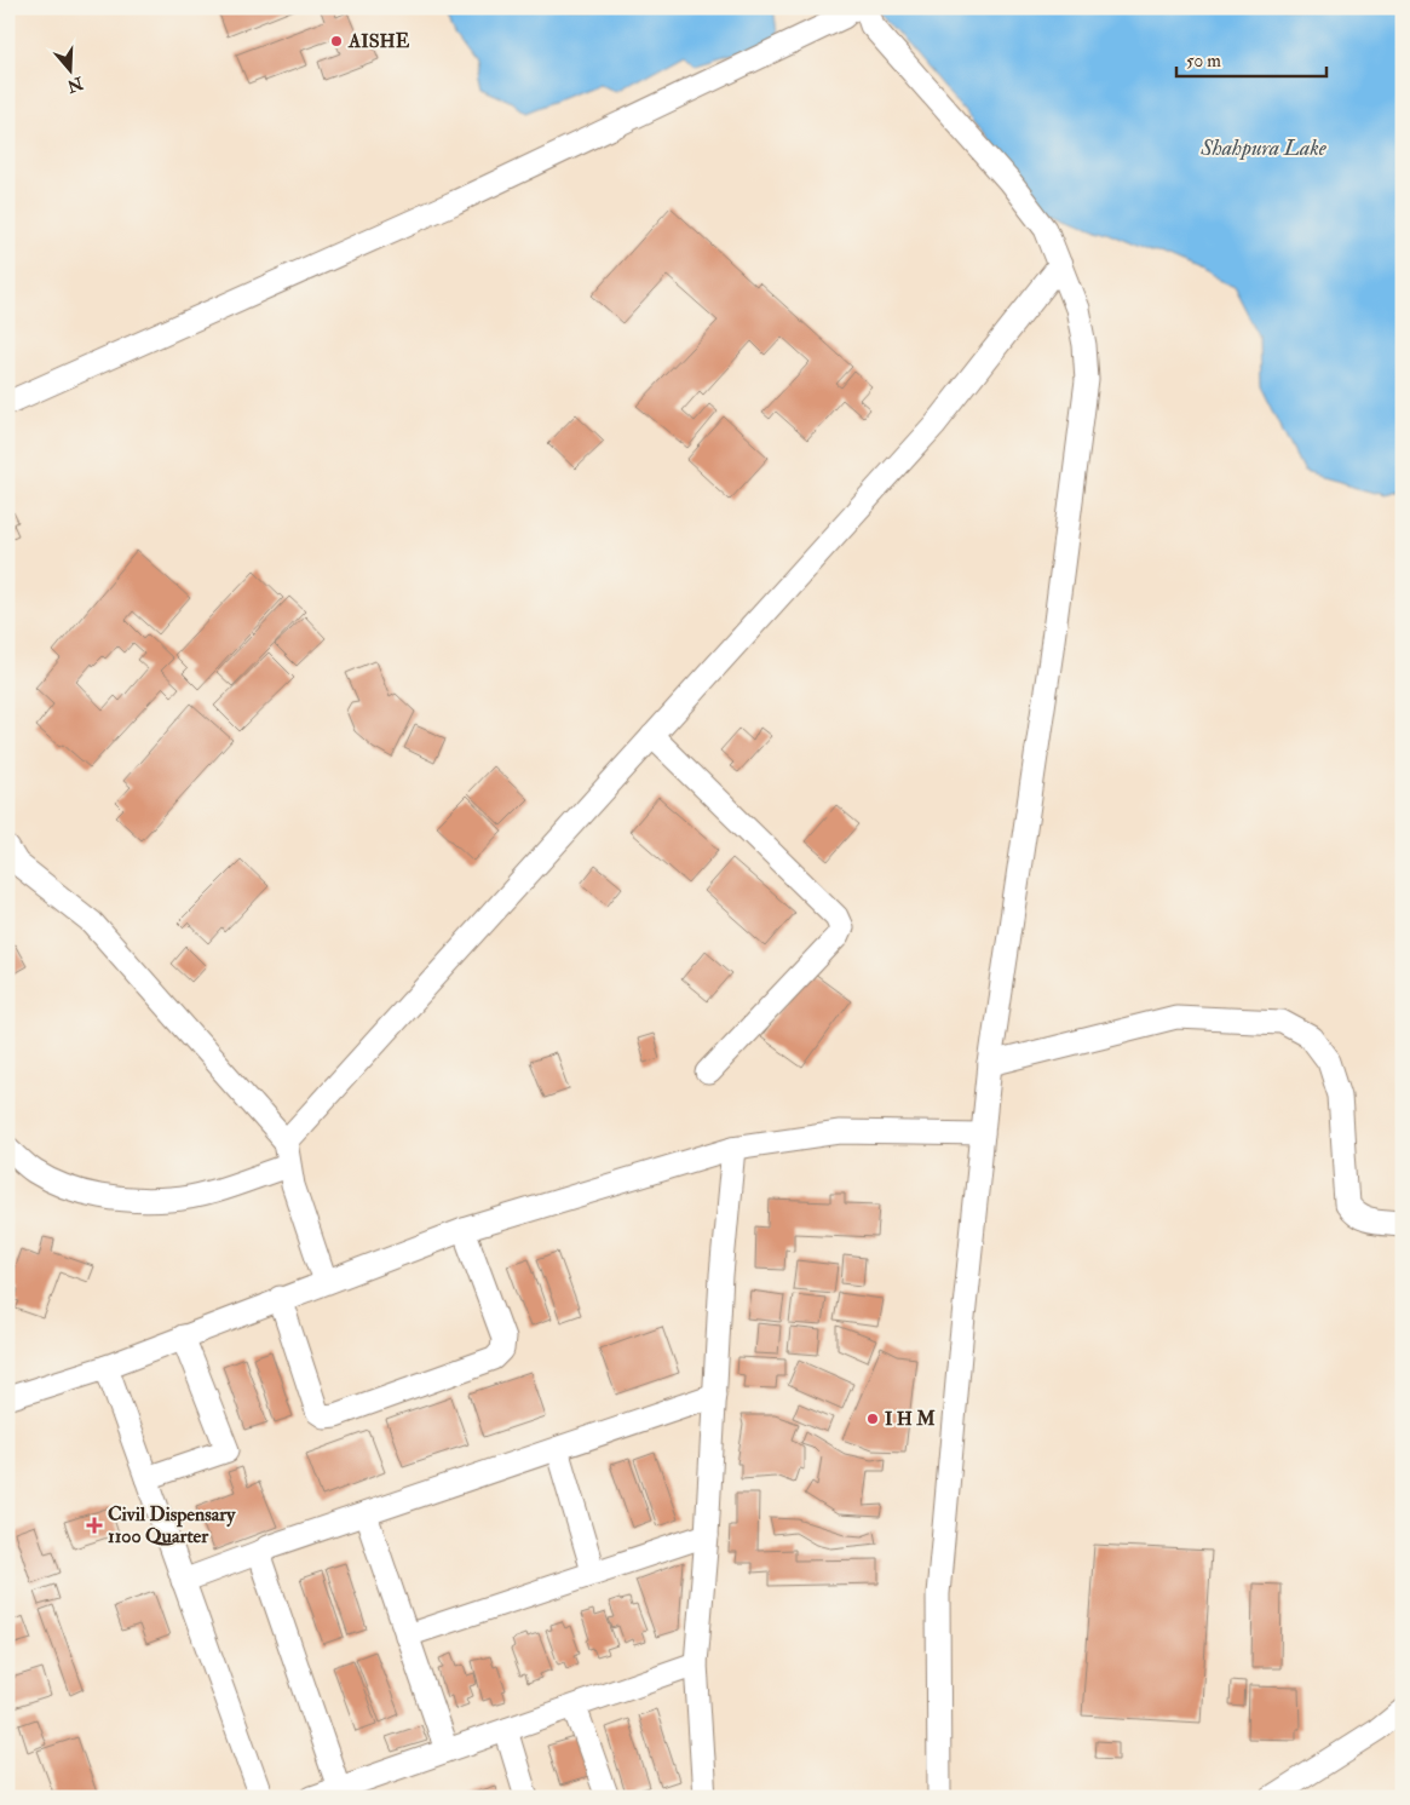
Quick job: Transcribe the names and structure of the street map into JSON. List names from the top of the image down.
{
  "water": ["Shahpura Lake"],
  "places": {
    "other": ["AISHE", "I H M"],
    "health": ["Civil Dispensary 1100 Quarter"]
  },
  "scale_bar": "50 m",
  "north": "bottom"
}
